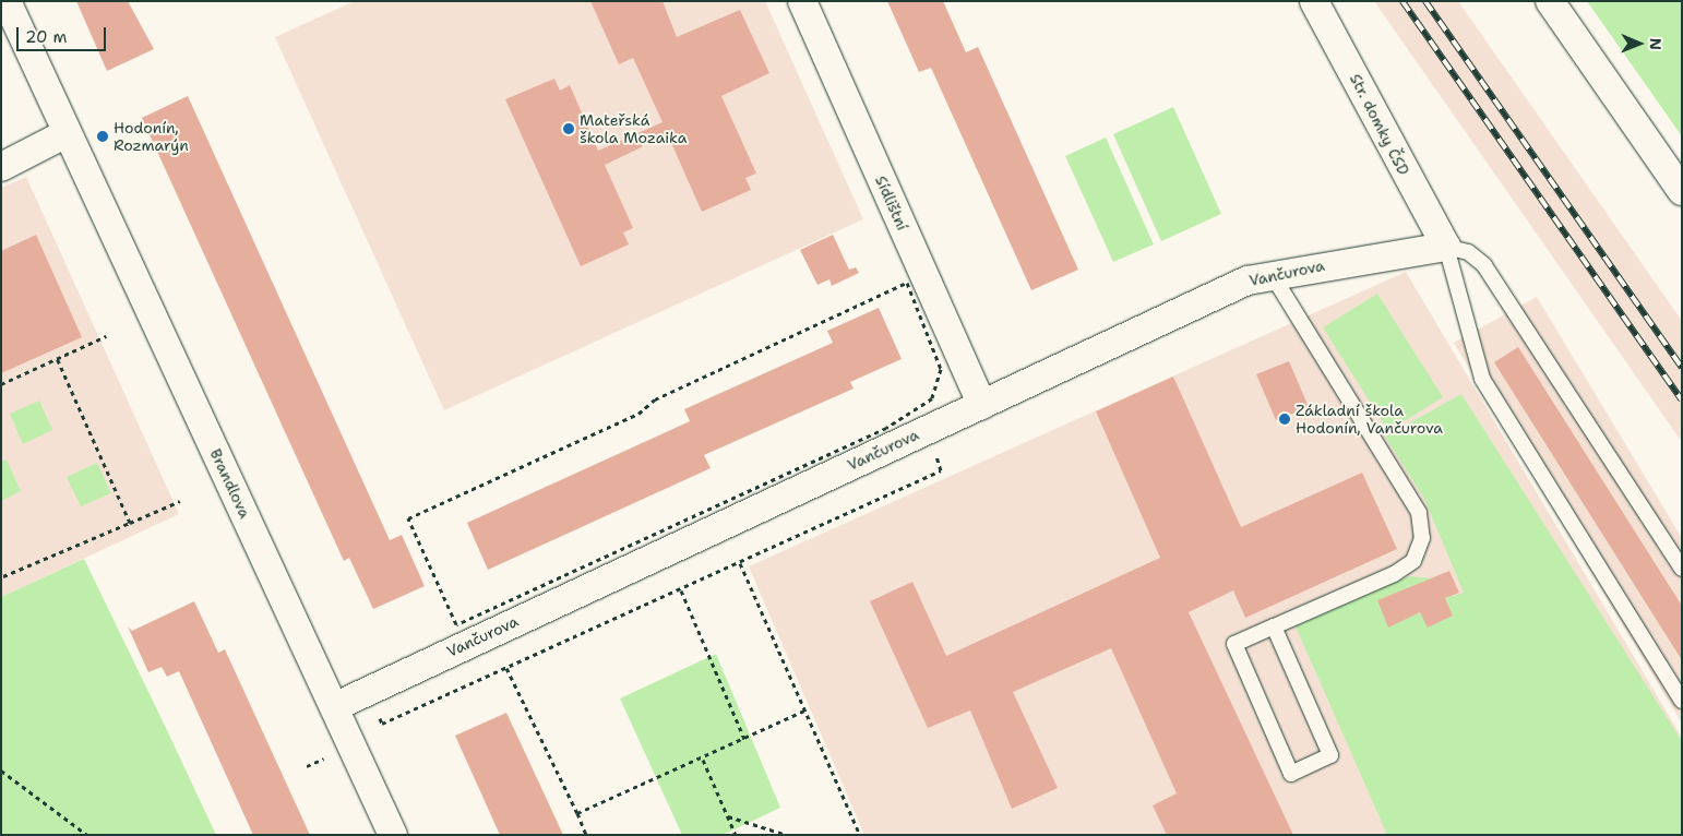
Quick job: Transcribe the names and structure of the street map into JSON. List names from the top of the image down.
{
  "streets": {
    "street": [
      "Str. domky ČSD",
      "Sídlištní",
      "Vančurova",
      "Brandlova"
    ]
  },
  "crossings": [
    ["Str. domky ČSD", "Vančurova"],
    ["Sídlištní", "Vančurova"],
    ["Vančurova", "Brandlova"]
  ],
  "places": ["Mateřská škola Mozaika", "Hodonín, Rozmarýn", "Základní škola Hodonín, Vančurova"],
  "scale_bar": "20 m",
  "north": "right"
}
